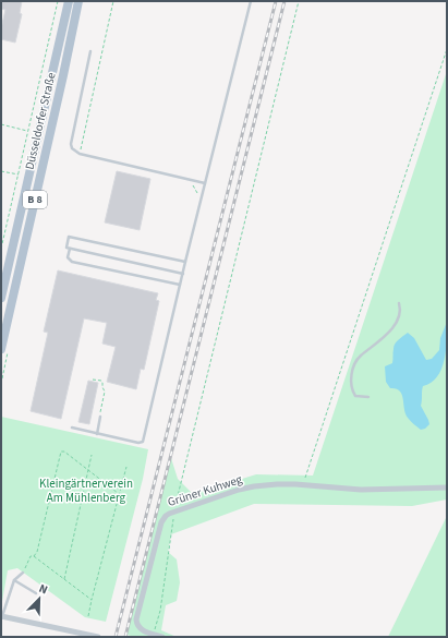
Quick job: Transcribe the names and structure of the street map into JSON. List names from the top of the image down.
{
  "streets": {
    "main road": ["Düsseldorfer Straße", "B 8"],
    "street": ["Grüner Kuhweg"]
  },
  "parks": ["Kleingärtnerverein Am Mühlenberg"],
  "north": "top right"
}
